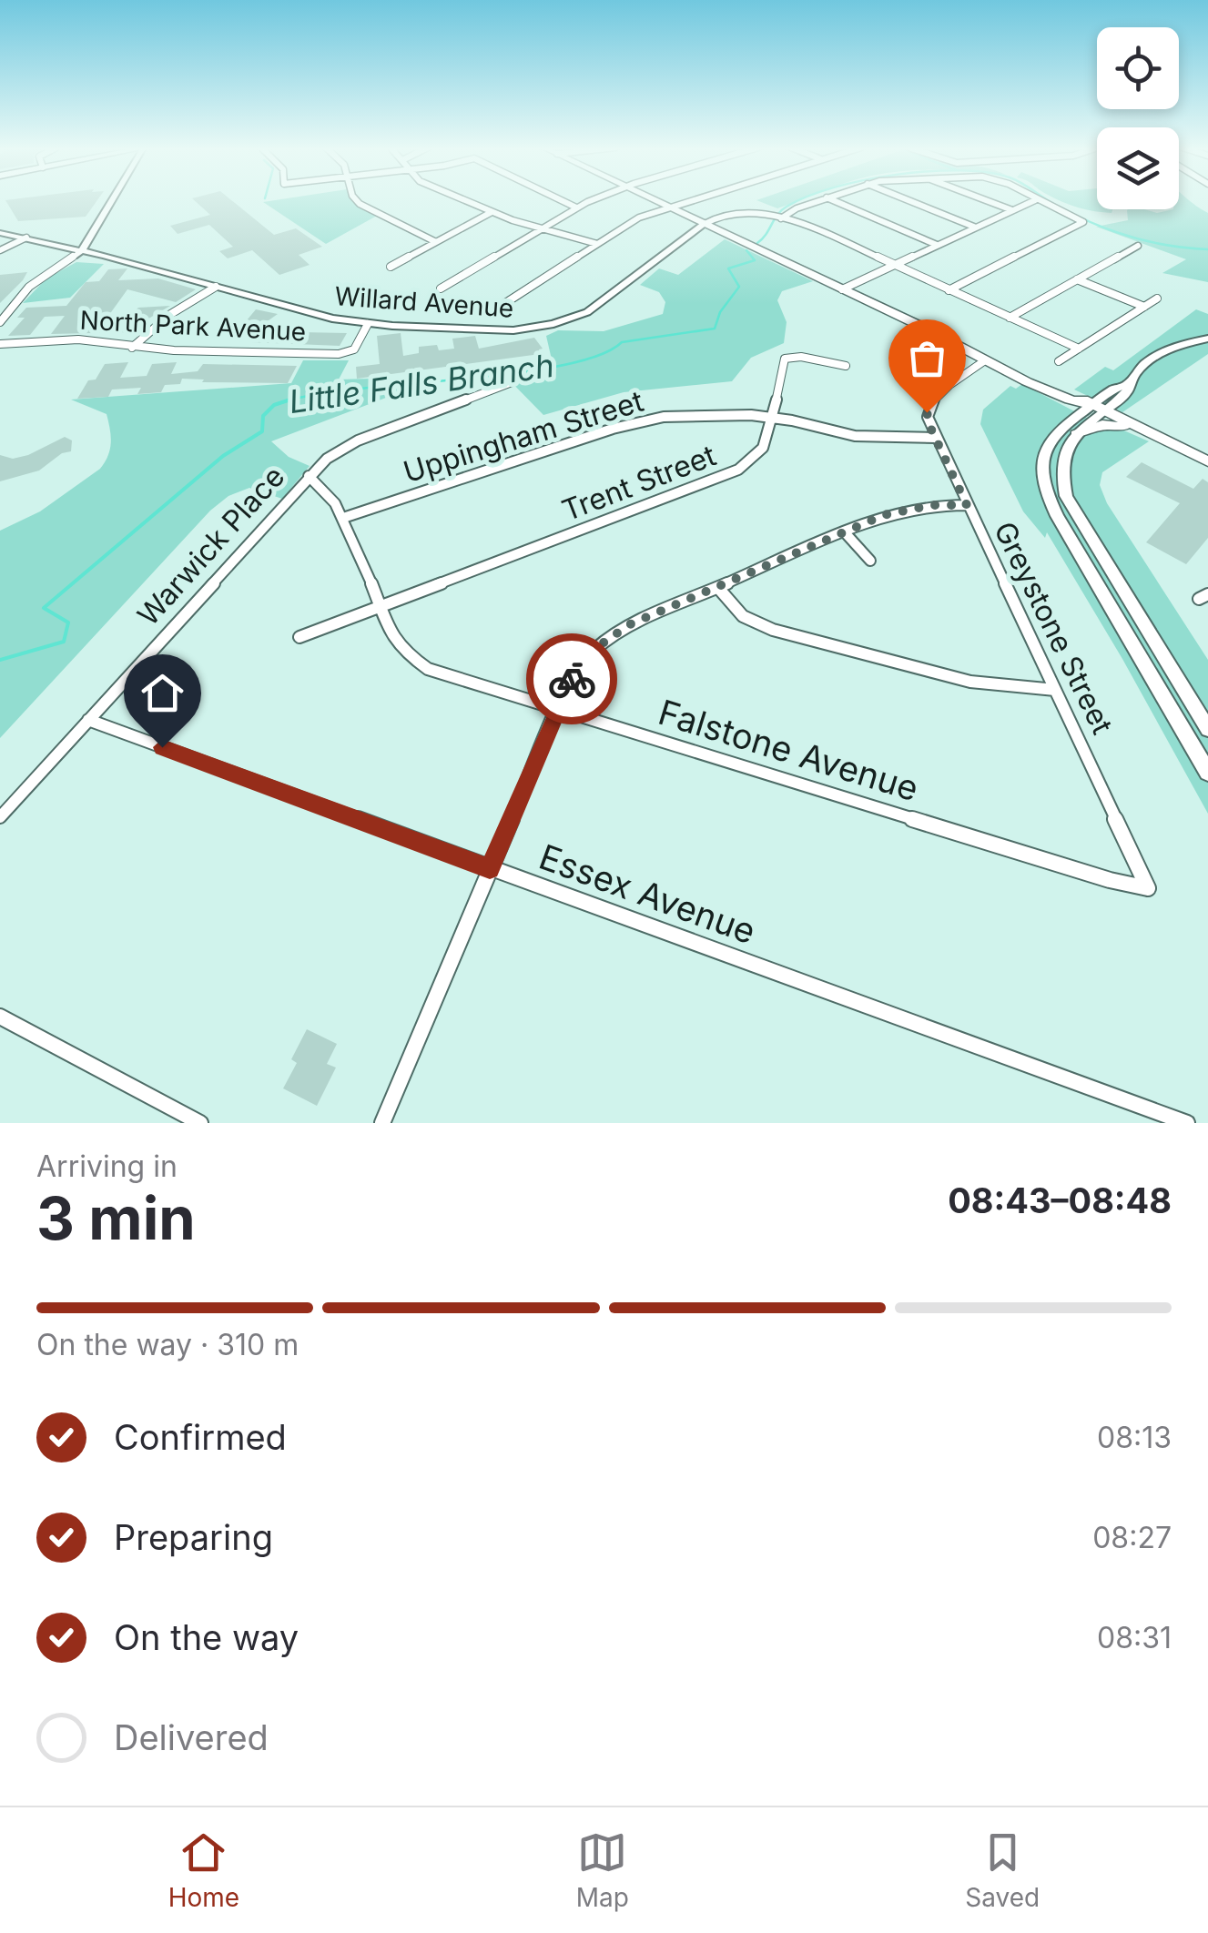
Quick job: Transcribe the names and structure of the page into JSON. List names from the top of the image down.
{
  "streets": {
    "street": [
      "Willard Avenue",
      "North Park Avenue",
      "Uppingham Street",
      "Trent Street",
      "Warwick Place",
      "Greystone Street",
      "Falstone Avenue",
      "Essex Avenue"
    ]
  },
  "crossings": [
    ["Willard Avenue", "North Park Avenue"],
    ["Uppingham Street", "Trent Street"],
    ["Uppingham Street", "Greystone Street"],
    ["Uppingham Street", "Falstone Avenue"],
    ["Trent Street", "Falstone Avenue"],
    ["Warwick Place", "Falstone Avenue"],
    ["Warwick Place", "Essex Avenue"],
    ["Greystone Street", "Falstone Avenue"]
  ],
  "water": ["Little Falls Branch"],
  "page": {
    "heading": ["3 min", "Arriving in", "08:43–08:48"],
    "bar": "On the way · 310 m",
    "list": [
      ["Confirmed", "08:13"],
      ["Preparing", "08:27"],
      ["On the way", "08:31"],
      "Delivered"
    ],
    "tabs": ["Home", "Map", "Saved"]
  }
}
